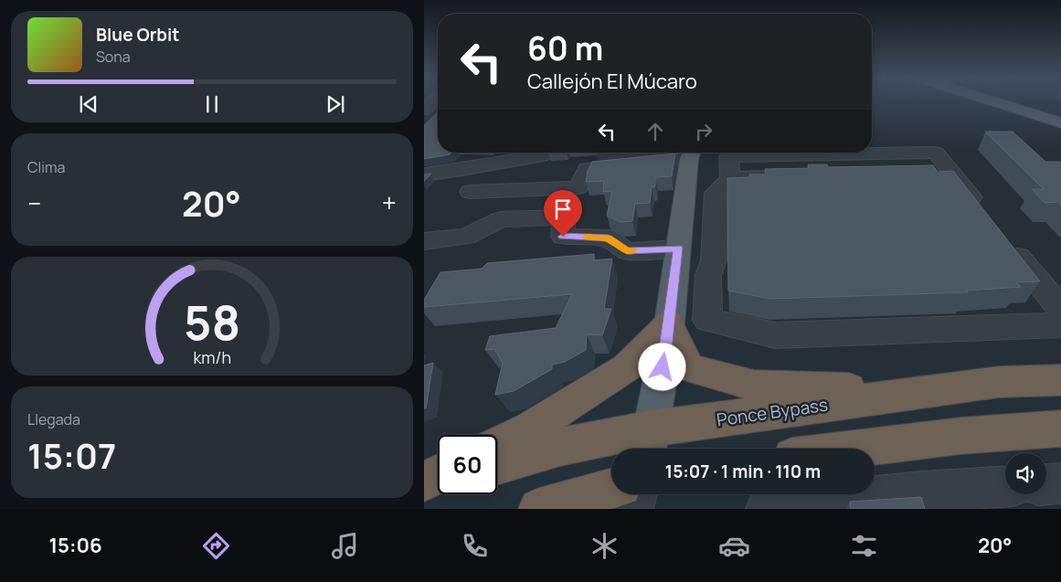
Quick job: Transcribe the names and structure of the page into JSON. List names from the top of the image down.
{
  "streets": {
    "highway": ["Ponce Bypass"]
  },
  "page": {
    "turn": ["60 m", "Callejón El Múcaro"],
    "song": ["Blue Orbit", "Sona"],
    "tile": [
      "Clima",
      ["Llegada", "15:07"]
    ],
    "heat": ["−", "20°", "+"],
    "limit": "60",
    "trip": "15:07 · 1 min · 110 m",
    "tabs": ["15:06", "20°"],
    "gauge": ["58", "km/h"]
  }
}
